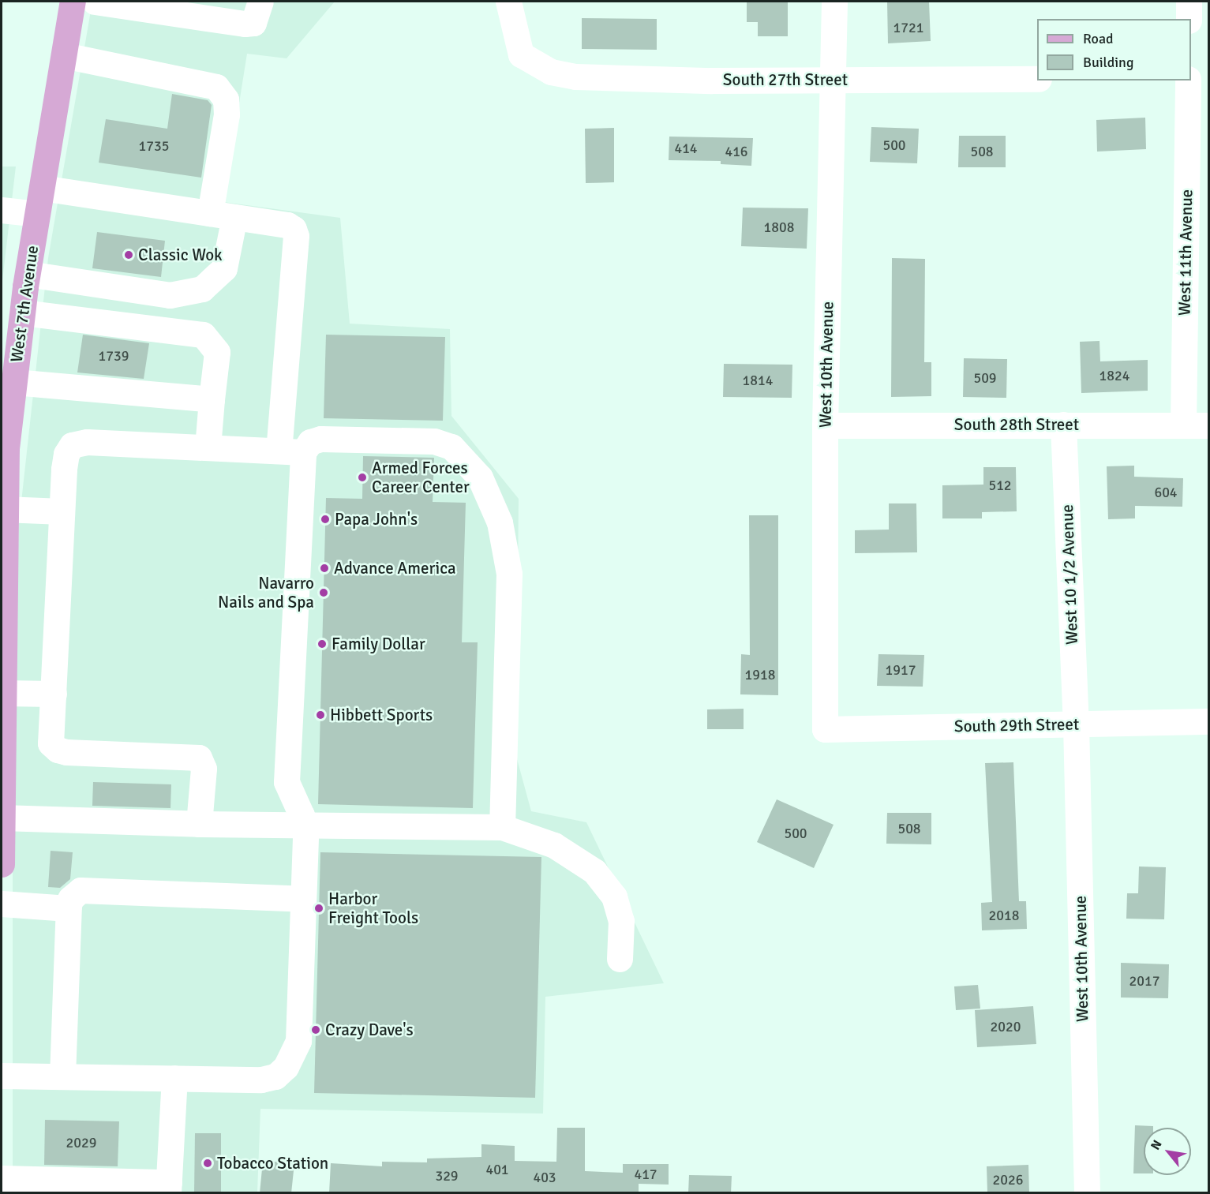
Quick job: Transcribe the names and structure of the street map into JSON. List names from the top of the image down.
{
  "streets": {
    "main road": ["West 7th Avenue"],
    "street": [
      "South 27th Street",
      "West 11th Avenue",
      "West 10th Avenue",
      "South 28th Street",
      "West 10 1/2 Avenue",
      "South 29th Street"
    ]
  },
  "crossings": [
    ["South 27th Street", "West 10th Avenue"],
    ["West 11th Avenue", "South 28th Street"],
    ["West 10th Avenue", "South 28th Street"],
    ["West 10th Avenue", "West 10 1/2 Avenue"],
    ["West 10th Avenue", "South 29th Street"],
    ["South 28th Street", "West 10 1/2 Avenue"],
    ["West 10 1/2 Avenue", "South 29th Street"]
  ],
  "places": [
    "Classic Wok",
    "Armed Forces Career Center",
    "Papa John's",
    "Advance America",
    "Navarro Nails and Spa",
    "Family Dollar",
    "Hibbett Sports",
    "Harbor Freight Tools",
    "Crazy Dave's",
    "Tobacco Station"
  ],
  "house_numbers": [
    "1721",
    "500",
    "1735",
    "414",
    "416",
    "508",
    "1808",
    "1739",
    "1824",
    "509",
    "1814",
    "512",
    "604",
    "1917",
    "1918",
    "508",
    "500",
    "2018",
    "2017",
    "2020",
    "2029",
    "401",
    "417",
    "329",
    "403",
    "2026"
  ],
  "legend": ["Road", "Building"],
  "north": "top left"
}
